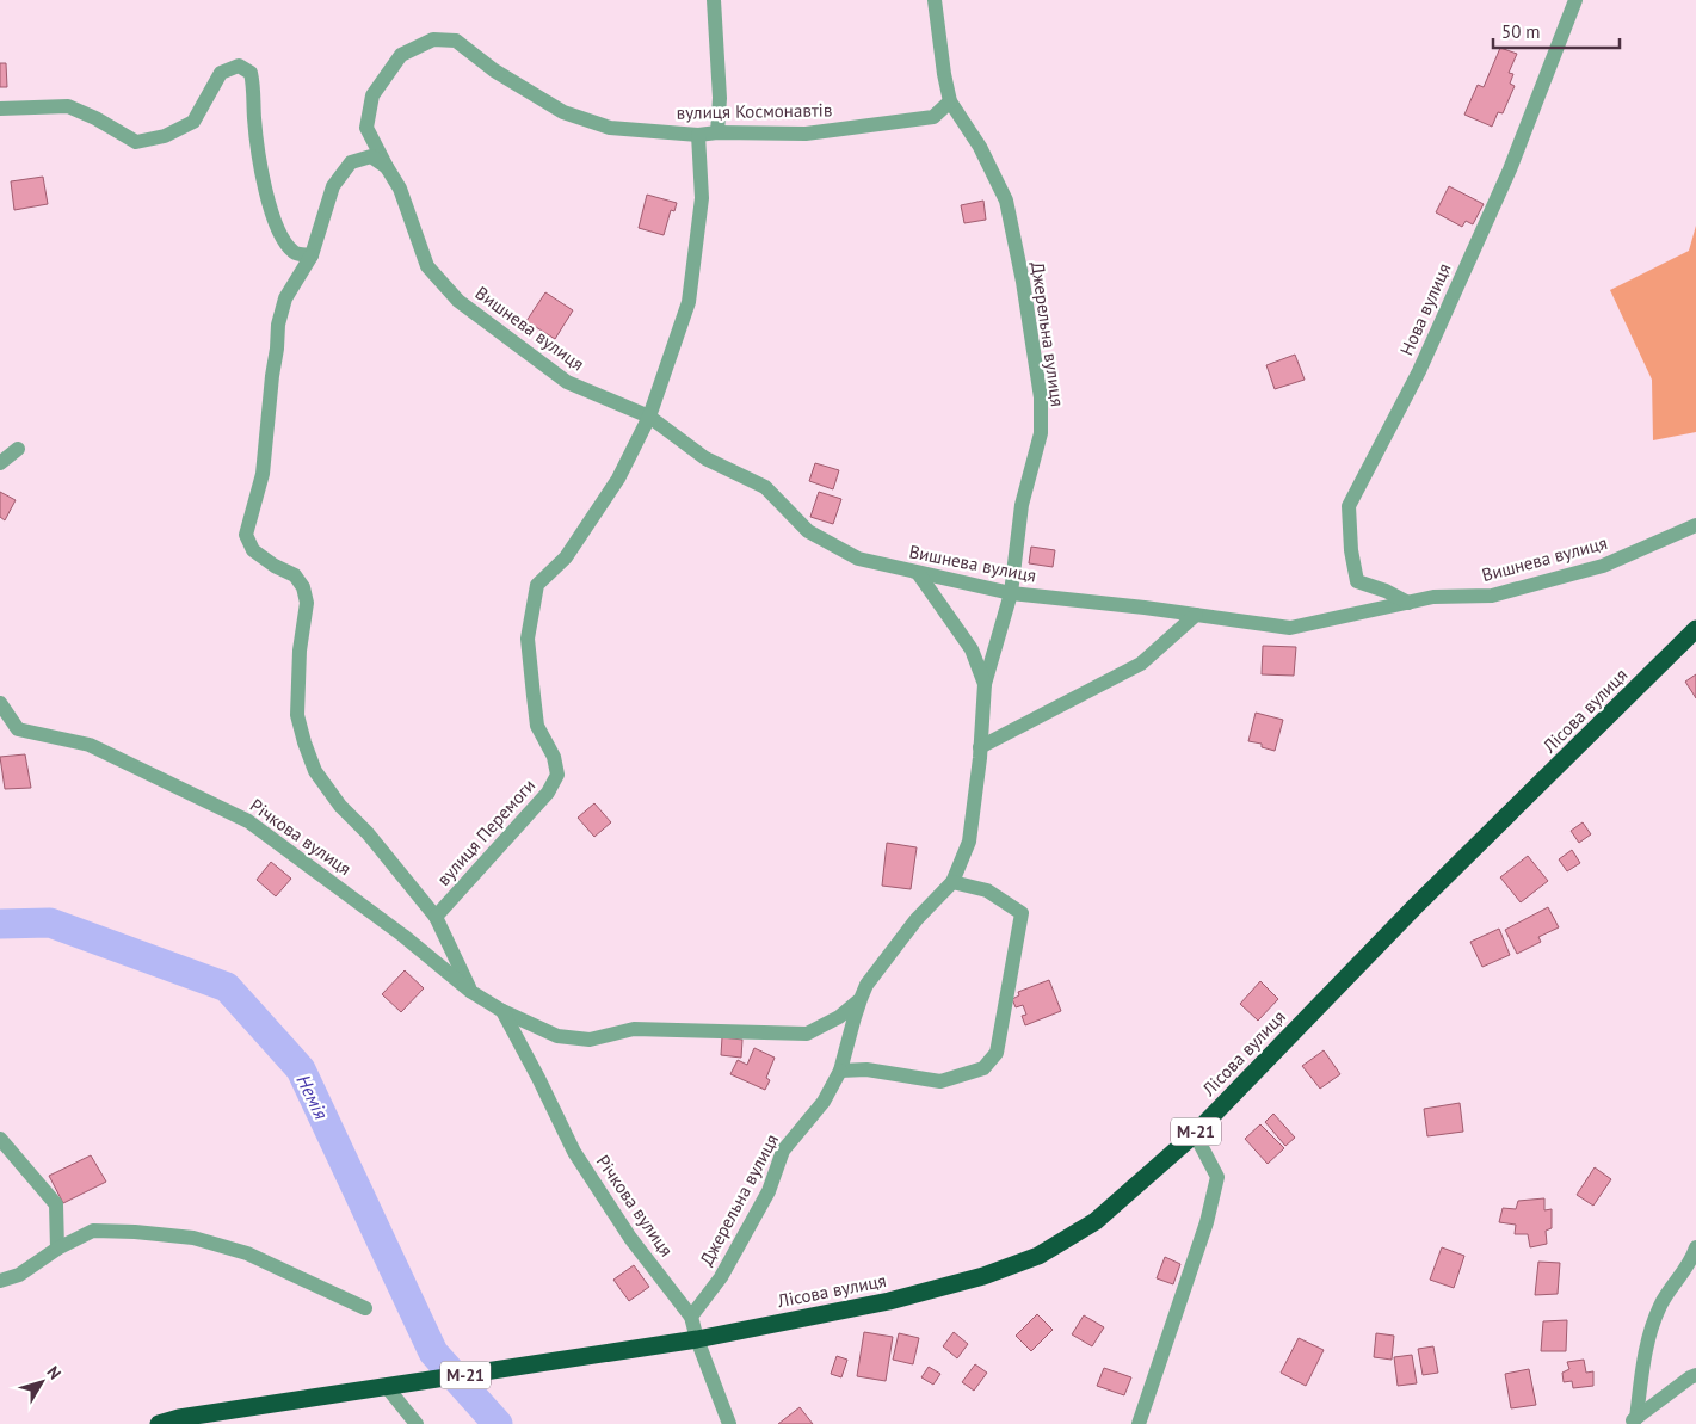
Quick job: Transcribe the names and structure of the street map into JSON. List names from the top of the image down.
{
  "streets": {
    "highway": ["Лісова вулиця", "М-21"],
    "street": [
      "вулиця Космонавтів",
      "Нова вулиця",
      "Вишнева вулиця",
      "Джерельна вулиця",
      "вулиця Перемоги",
      "Річкова вулиця"
    ]
  },
  "crossings": [
    ["вулиця Космонавтів", "Вишнева вулиця"],
    ["вулиця Космонавтів", "Джерельна вулиця"],
    ["Нова вулиця", "Вишнева вулиця"],
    ["Вишнева вулиця", "Джерельна вулиця"],
    ["Вишнева вулиця", "вулиця Перемоги"],
    ["Джерельна вулиця", "Річкова вулиця"],
    ["Лісова вулиця", "Річкова вулиця"],
    ["Лісова вулиця", "М-21"],
    ["вулиця Перемоги", "Річкова вулиця"]
  ],
  "water": ["Немія"],
  "scale_bar": "50 m",
  "north": "top right"
}
